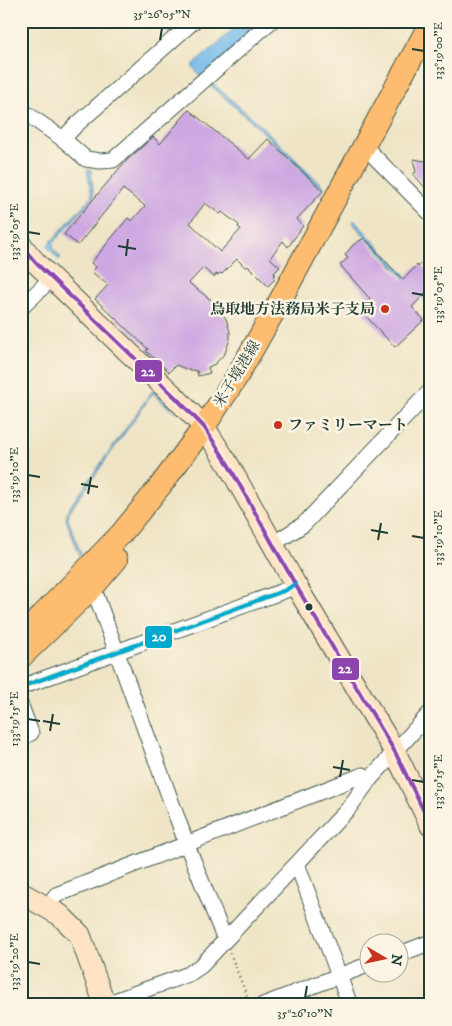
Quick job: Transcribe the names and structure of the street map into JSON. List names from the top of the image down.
{
  "streets": {
    "main road": ["米子境港線"]
  },
  "places": ["鳥取地方法務局米子支局", "ファミリーマート"],
  "lines": ["transit line 22", "transit line 20"],
  "north": "right",
  "coordinates": [
    "35°26'05\"N",
    "133°19'00\"E",
    "133°19'05\"E",
    "133°19'10\"E",
    "133°19'15\"E",
    "133°19'20\"E",
    "35°26'10\"N"
  ]
}
